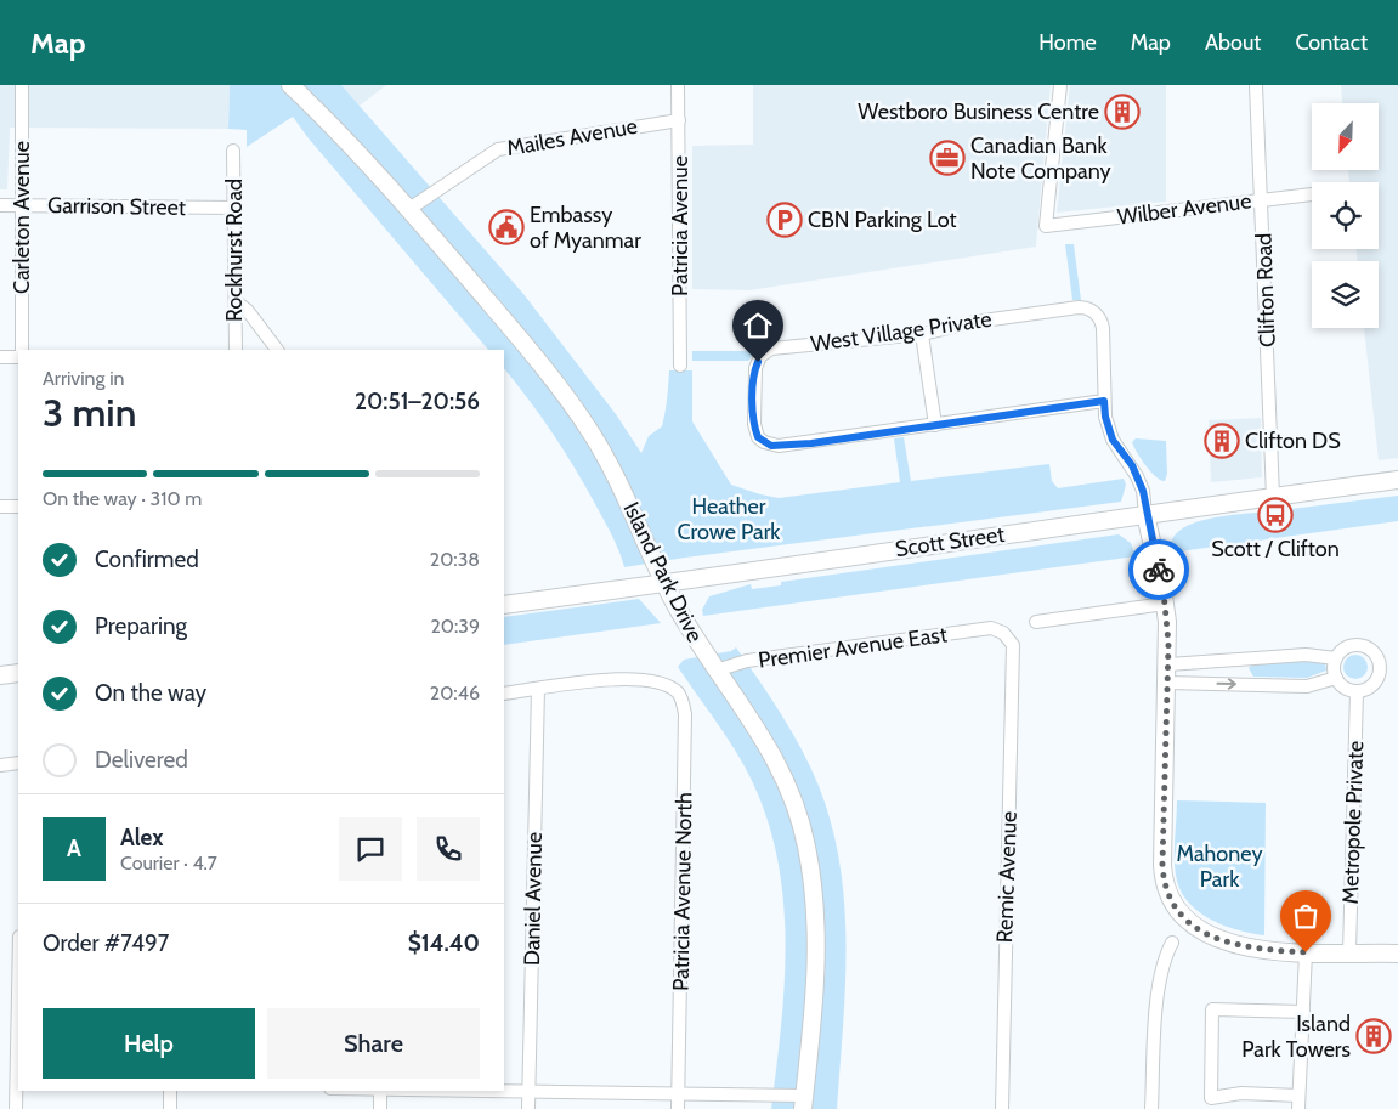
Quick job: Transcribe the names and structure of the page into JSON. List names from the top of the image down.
{
  "streets": {
    "main road": ["Scott Street", "Island Park Drive"],
    "street": [
      "Mailes Avenue",
      "Garrison Street",
      "Wilber Avenue",
      "Carleton Avenue",
      "Patricia Avenue",
      "Rockhurst Road",
      "Clifton Road",
      "West Village Private",
      "Premier Avenue East",
      "Metropole Private",
      "Remic Avenue",
      "Patricia Avenue North",
      "Daniel Avenue"
    ]
  },
  "crossings": [
    ["Mailes Avenue", "Patricia Avenue"],
    ["Mailes Avenue", "Island Park Drive"],
    ["Garrison Street", "Carleton Avenue"],
    ["Garrison Street", "Rockhurst Road"],
    ["Wilber Avenue", "Clifton Road"],
    ["Clifton Road", "Scott Street"],
    ["West Village Private", "Scott Street"],
    ["Scott Street", "Island Park Drive"],
    ["Island Park Drive", "Premier Avenue East"],
    ["Premier Avenue East", "Remic Avenue"],
    ["Patricia Avenue North", "Daniel Avenue"]
  ],
  "parks": ["Heather Crowe Park", "Mahoney Park"],
  "places": {
    "building": ["Westboro Business Centre", "Clifton DS", "Island Park Towers"],
    "office": ["Canadian Bank Note Company"],
    "parking": ["CBN Parking Lot"],
    "public building": ["Embassy of Myanmar"],
    "bus stop": ["Scott / Clifton"]
  },
  "north": "bottom left",
  "page": {
    "header": "Map",
    "nav": [
      "Home",
      "Map",
      "About",
      "Contact"
    ],
    "heading": ["3 min", "Arriving in", "20:51–20:56"],
    "panel": [
      "Alex",
      "Courier · 4.7",
      "Order #7497",
      "$14.40"
    ],
    "bar": "On the way · 310 m",
    "list": [
      ["Confirmed", "20:38"],
      ["Preparing", "20:39"],
      ["On the way", "20:46"],
      "Delivered"
    ],
    "round": "A",
    "buttons": ["Help", "Share"]
  }
}
